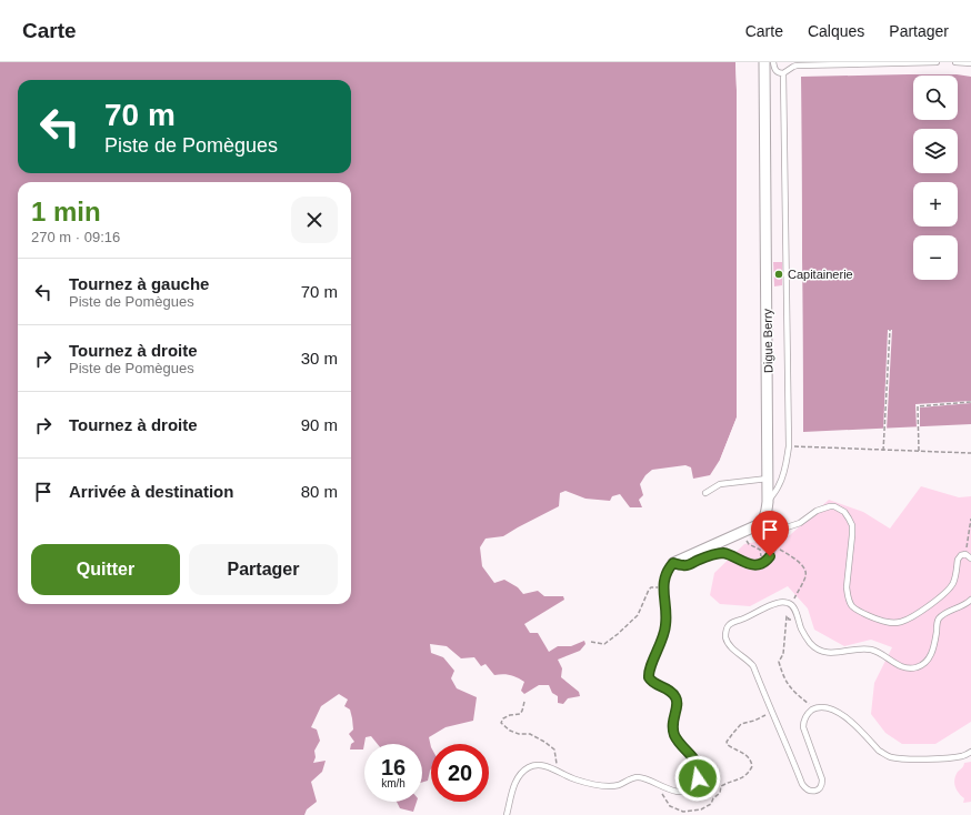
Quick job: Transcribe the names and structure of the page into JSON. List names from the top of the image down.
{
  "streets": {
    "street": ["Digue Berry"]
  },
  "places": ["Capitainerie"],
  "page": {
    "header": "Carte",
    "nav": ["Carte", "Calques", "Partager"],
    "map_buttons": ["+", "−"],
    "turn": ["70 m", "Piste de Pomègues"],
    "heading": ["1 min", "270 m · 09:16"],
    "list": [
      {
        "name": "Tournez à gauche",
        "note": "Piste de Pomègues",
        "value": "70 m"
      },
      {
        "name": "Tournez à droite",
        "note": "Piste de Pomègues",
        "value": "30 m"
      },
      {
        "name": "Tournez à droite",
        "value": "90 m"
      },
      {
        "name": "Arrivée à destination",
        "value": "80 m"
      }
    ],
    "buttons": ["Quitter", "Partager"],
    "speed": "16 km/h",
    "limit": "20"
  }
}
